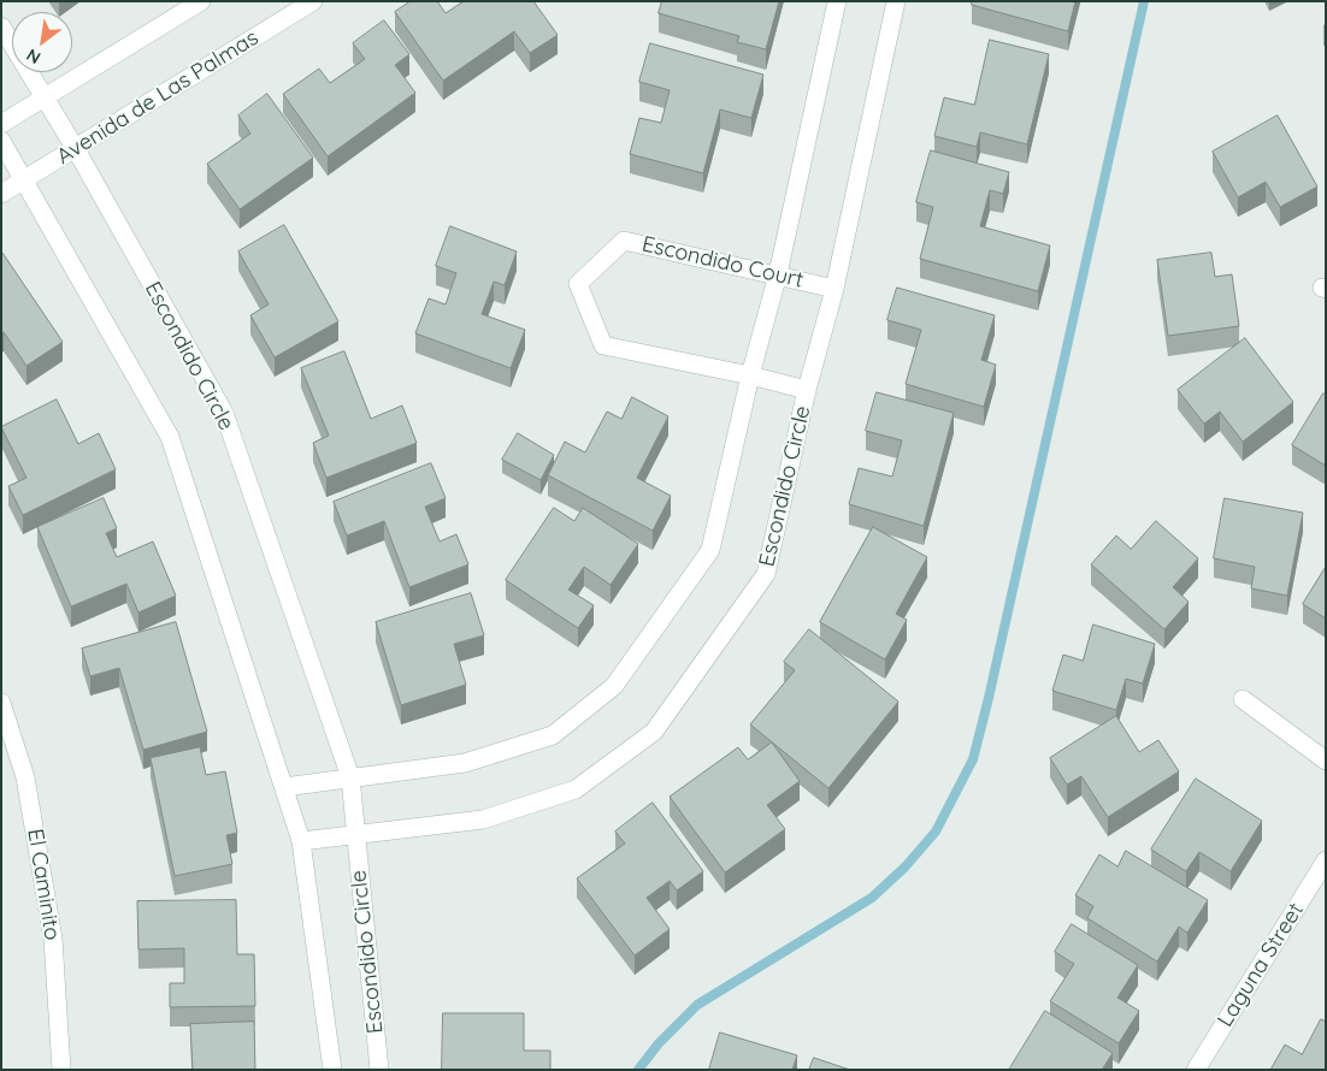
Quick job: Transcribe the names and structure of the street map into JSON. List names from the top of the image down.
{
  "streets": {
    "street": [
      "Avenida de Las Palmas",
      "Escondido Court",
      "Escondido Circle",
      "El Caminito",
      "Laguna Street"
    ]
  },
  "crossings": [
    ["Avenida de Las Palmas", "Escondido Circle"],
    ["Escondido Court", "Escondido Circle"]
  ],
  "north": "bottom left"
}
